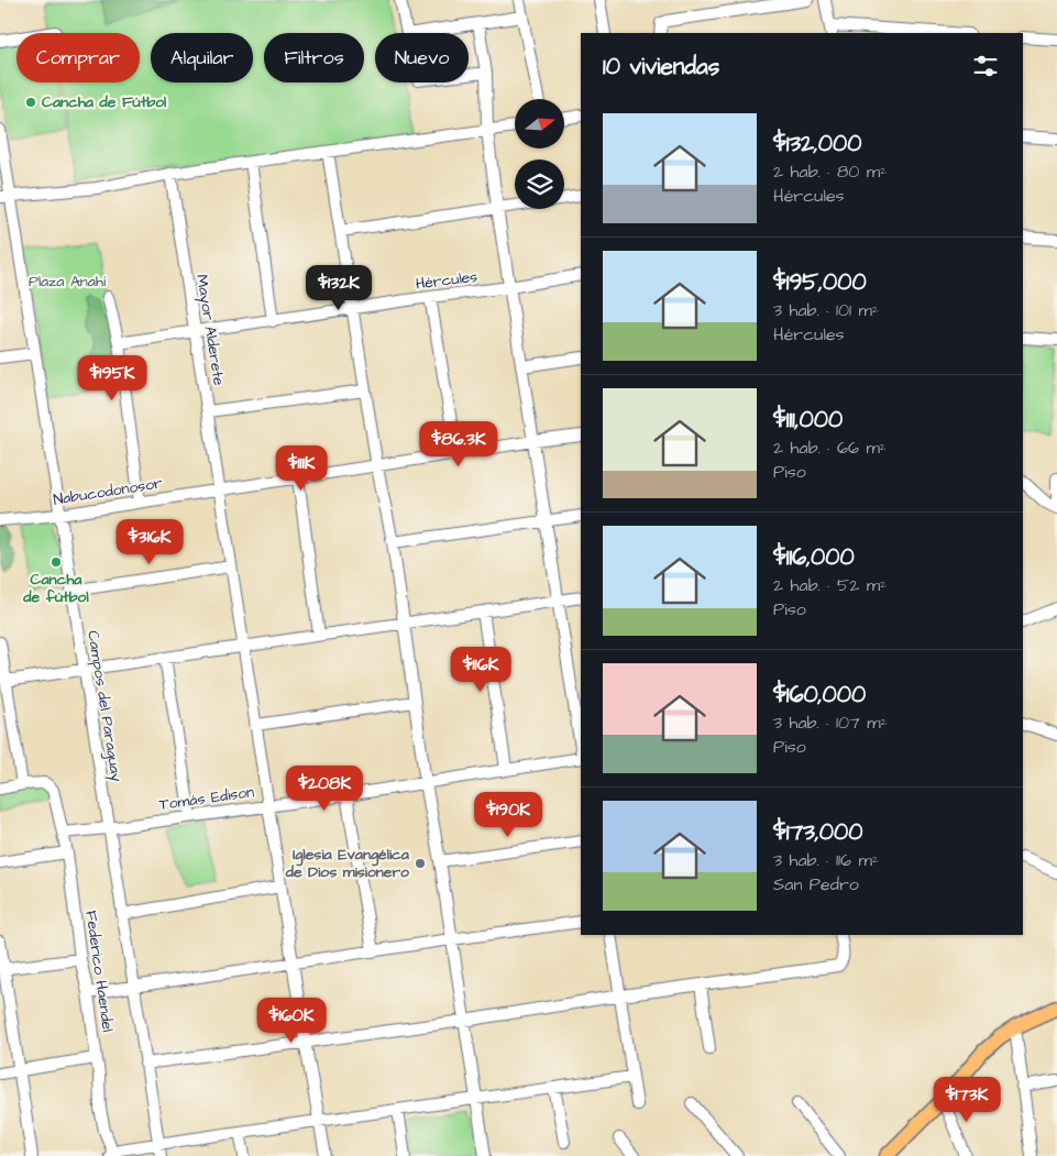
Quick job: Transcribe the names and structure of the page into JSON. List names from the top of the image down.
{
  "streets": {
    "street": [
      "Hércules",
      "Mayor Alderete",
      "Nabucodonosor",
      "Campos del Paraguay",
      "Tomás Edison",
      "Federico Haendel"
    ]
  },
  "crossings": [
    ["Hércules", "Mayor Alderete"],
    ["Mayor Alderete", "Nabucodonosor"],
    ["Mayor Alderete", "Tomás Edison"],
    ["Nabucodonosor", "Campos del Paraguay"],
    ["Campos del Paraguay", "Tomás Edison"],
    ["Tomás Edison", "Federico Haendel"]
  ],
  "parks": ["Plaza Anahí"],
  "places": ["Cancha de Fútbol", "Cancha de fútbol", "Iglesia Evangélica de Dios misionero"],
  "north": "right",
  "page": {
    "chip": [
      "Comprar",
      "Alquilar",
      "Filtros",
      "Nuevo"
    ],
    "heading": "10 viviendas",
    "list": [
      {
        "name": "$132,000",
        "note": "2 hab. · 80 m² · Hércules"
      },
      {
        "name": "$195,000",
        "note": "3 hab. · 101 m² · Hércules"
      },
      {
        "name": "$111,000",
        "note": "2 hab. · 66 m² · Piso"
      },
      {
        "name": "$116,000",
        "note": "2 hab. · 52 m² · Piso"
      },
      {
        "name": "$160,000",
        "note": "3 hab. · 107 m² · Piso"
      },
      {
        "name": "$173,000",
        "note": "3 hab. · 116 m² · San Pedro"
      }
    ],
    "price": [
      "$132K",
      "$195K",
      "$86.3K",
      "$111K",
      "$316K",
      "$116K",
      "$208K",
      "$190K",
      "$160K",
      "$173K"
    ]
  }
}
